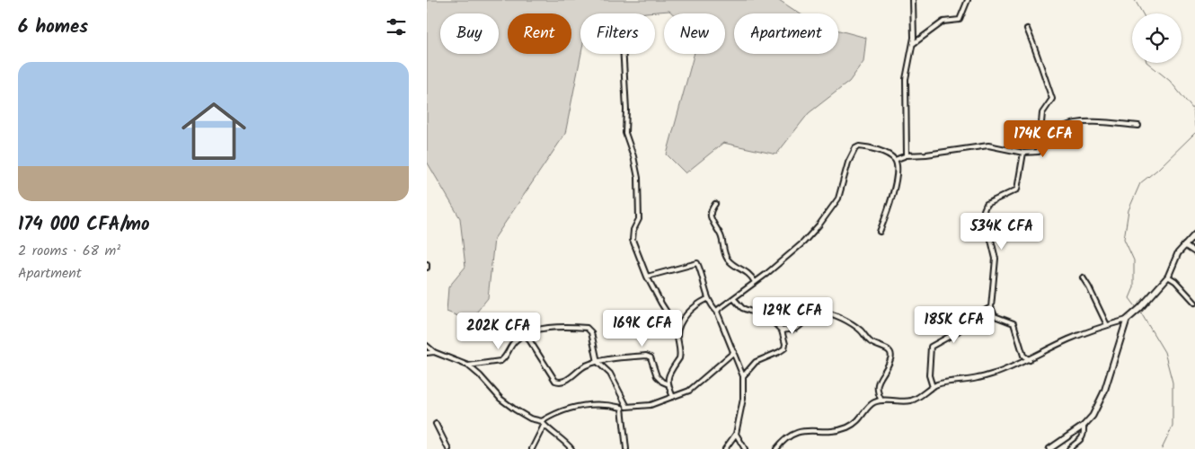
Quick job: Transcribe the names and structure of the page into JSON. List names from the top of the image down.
{
  "page": {
    "heading": "6 homes",
    "chip": [
      "Buy",
      "Rent",
      "Filters",
      "New",
      "Apartment"
    ],
    "list": [
      {
        "name": "174 000 CFA/mo",
        "note": "2 rooms · 68 m² · Apartment"
      }
    ],
    "price": [
      "174K CFA",
      "534K CFA",
      "129K CFA",
      "185K CFA",
      "169K CFA",
      "202K CFA"
    ]
  }
}
